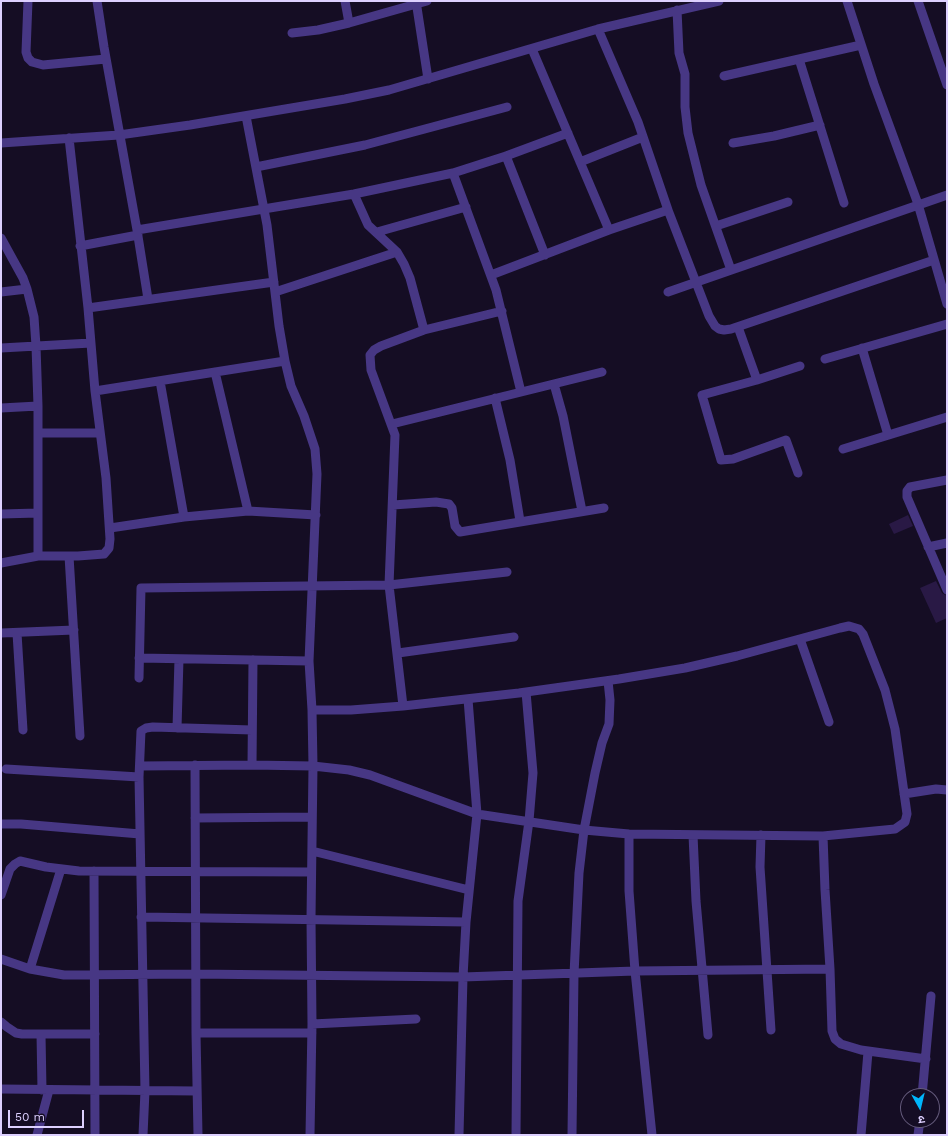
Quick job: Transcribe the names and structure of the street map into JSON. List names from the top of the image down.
{
  "scale_bar": "50 m",
  "north": "bottom"
}
